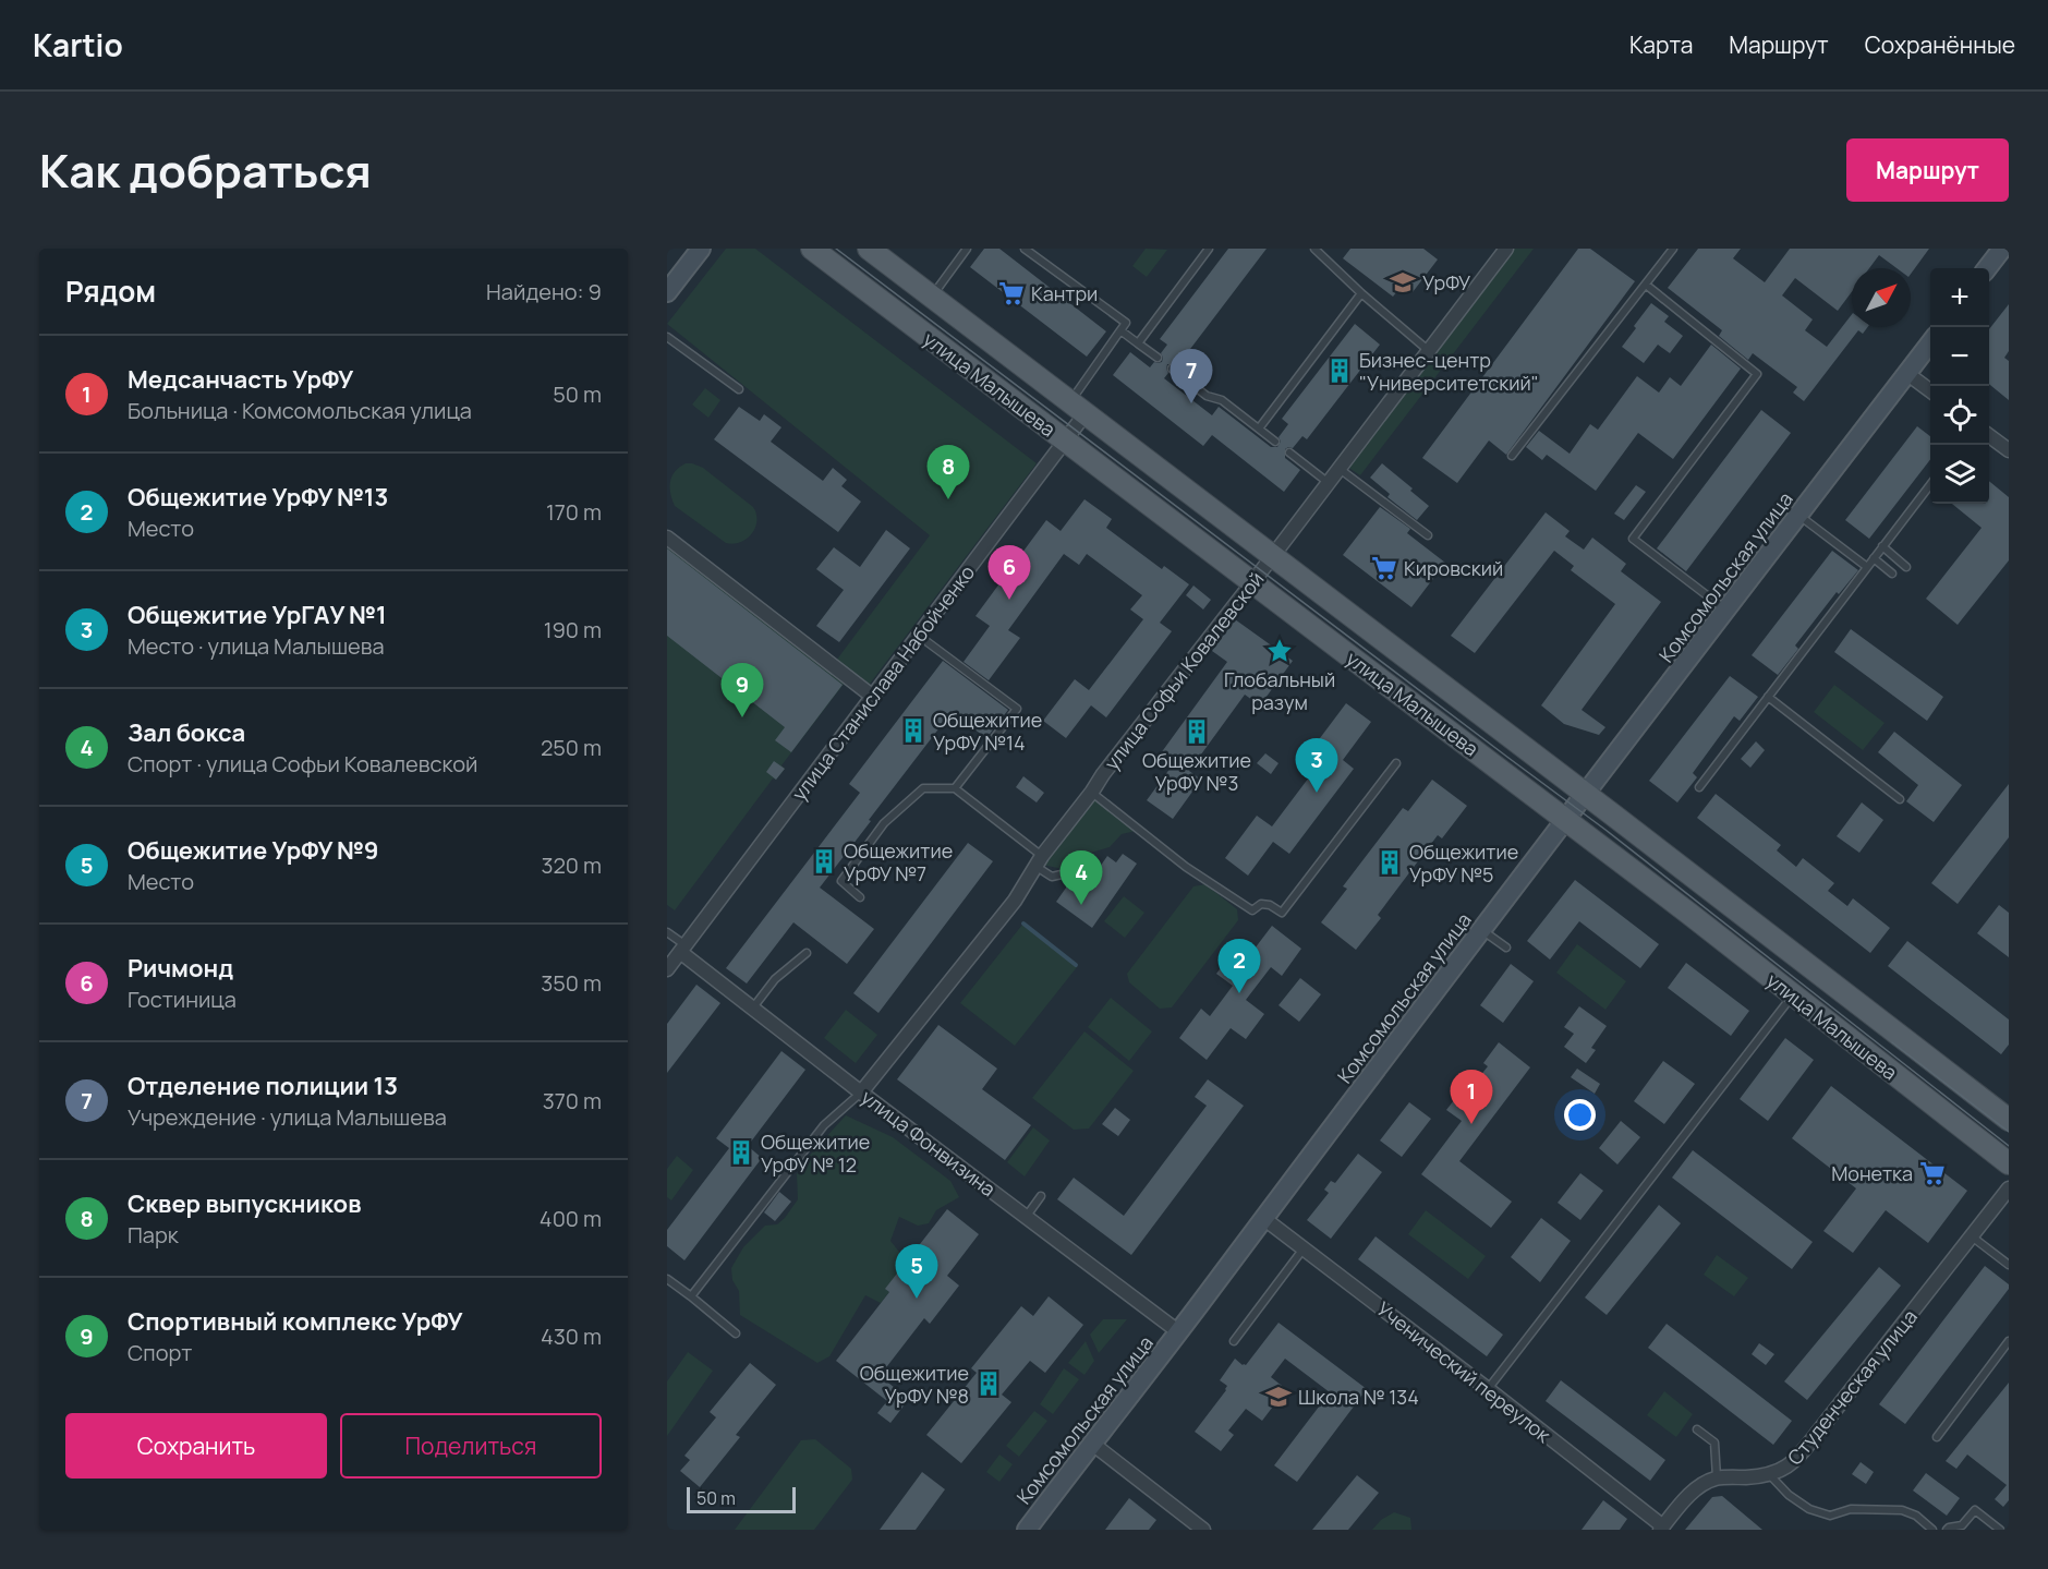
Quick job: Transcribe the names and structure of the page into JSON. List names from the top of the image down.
{
  "streets": {
    "main road": ["улица Малышева", "Комсомольская улица"],
    "street": [
      "улица Софьи Ковалевской",
      "улица Станислава Набойченко",
      "улица Фонвизина",
      "Ученический переулок",
      "Студенческая улица"
    ]
  },
  "crossings": [
    ["улица Малышева", "Комсомольская улица"],
    ["улица Малышева", "улица Софьи Ковалевской"],
    ["улица Малышева", "улица Станислава Набойченко"],
    ["Комсомольская улица", "улица Фонвизина"],
    ["Комсомольская улица", "Ученический переулок"],
    ["улица Софьи Ковалевской", "улица Фонвизина"],
    ["улица Станислава Набойченко", "улица Фонвизина"],
    ["Ученический переулок", "Студенческая улица"]
  ],
  "places": {
    "school or university": ["УрФУ", "Школа № 134"],
    "supermarket": ["Кантри", "Кировский", "Монетка"],
    "building": [
      "Бизнес-центр \"Университетский\"",
      "Общежитие УрФУ №14",
      "Общежитие УрФУ №3",
      "Общежитие УрФУ №7",
      "Общежитие УрФУ №5",
      "Общежитие УрФУ № 12",
      "Общежитие УрФУ №8"
    ],
    "place": ["Глобальный разум"]
  },
  "scale_bar": "50 m",
  "north": "top right",
  "page": {
    "header": "Kartio",
    "nav": ["Карта", "Маршрут", "Сохранённые"],
    "title": "Как добраться",
    "buttons": [
      "Маршрут",
      ["Сохранить", "Поделиться"]
    ],
    "heading": ["Рядом", "Найдено: 9"],
    "map_buttons": ["+", "−"],
    "list": [
      {
        "mark": "1",
        "name": "Медсанчасть УрФУ",
        "note": "Больница · Комсомольская улица",
        "value": "50 m"
      },
      {
        "mark": "2",
        "name": "Общежитие УрФУ №13",
        "note": "Место",
        "value": "170 m"
      },
      {
        "mark": "3",
        "name": "Общежитие УрГАУ №1",
        "note": "Место · улица Малышева",
        "value": "190 m"
      },
      {
        "mark": "4",
        "name": "Зал бокса",
        "note": "Спорт · улица Софьи Ковалевской",
        "value": "250 m"
      },
      {
        "mark": "5",
        "name": "Общежитие УрФУ №9",
        "note": "Место",
        "value": "320 m"
      },
      {
        "mark": "6",
        "name": "Ричмонд",
        "note": "Гостиница",
        "value": "350 m"
      },
      {
        "mark": "7",
        "name": "Отделение полиции 13",
        "note": "Учреждение · улица Малышева",
        "value": "370 m"
      },
      {
        "mark": "8",
        "name": "Сквер выпускников",
        "note": "Парк",
        "value": "400 m"
      },
      {
        "mark": "9",
        "name": "Спортивный комплекс УрФУ",
        "note": "Спорт",
        "value": "430 m"
      }
    ],
    "pins": [
      "7",
      "8",
      "6",
      "9",
      "3",
      "4",
      "2",
      "1",
      "5"
    ],
    "scale": "50 m"
  }
}
